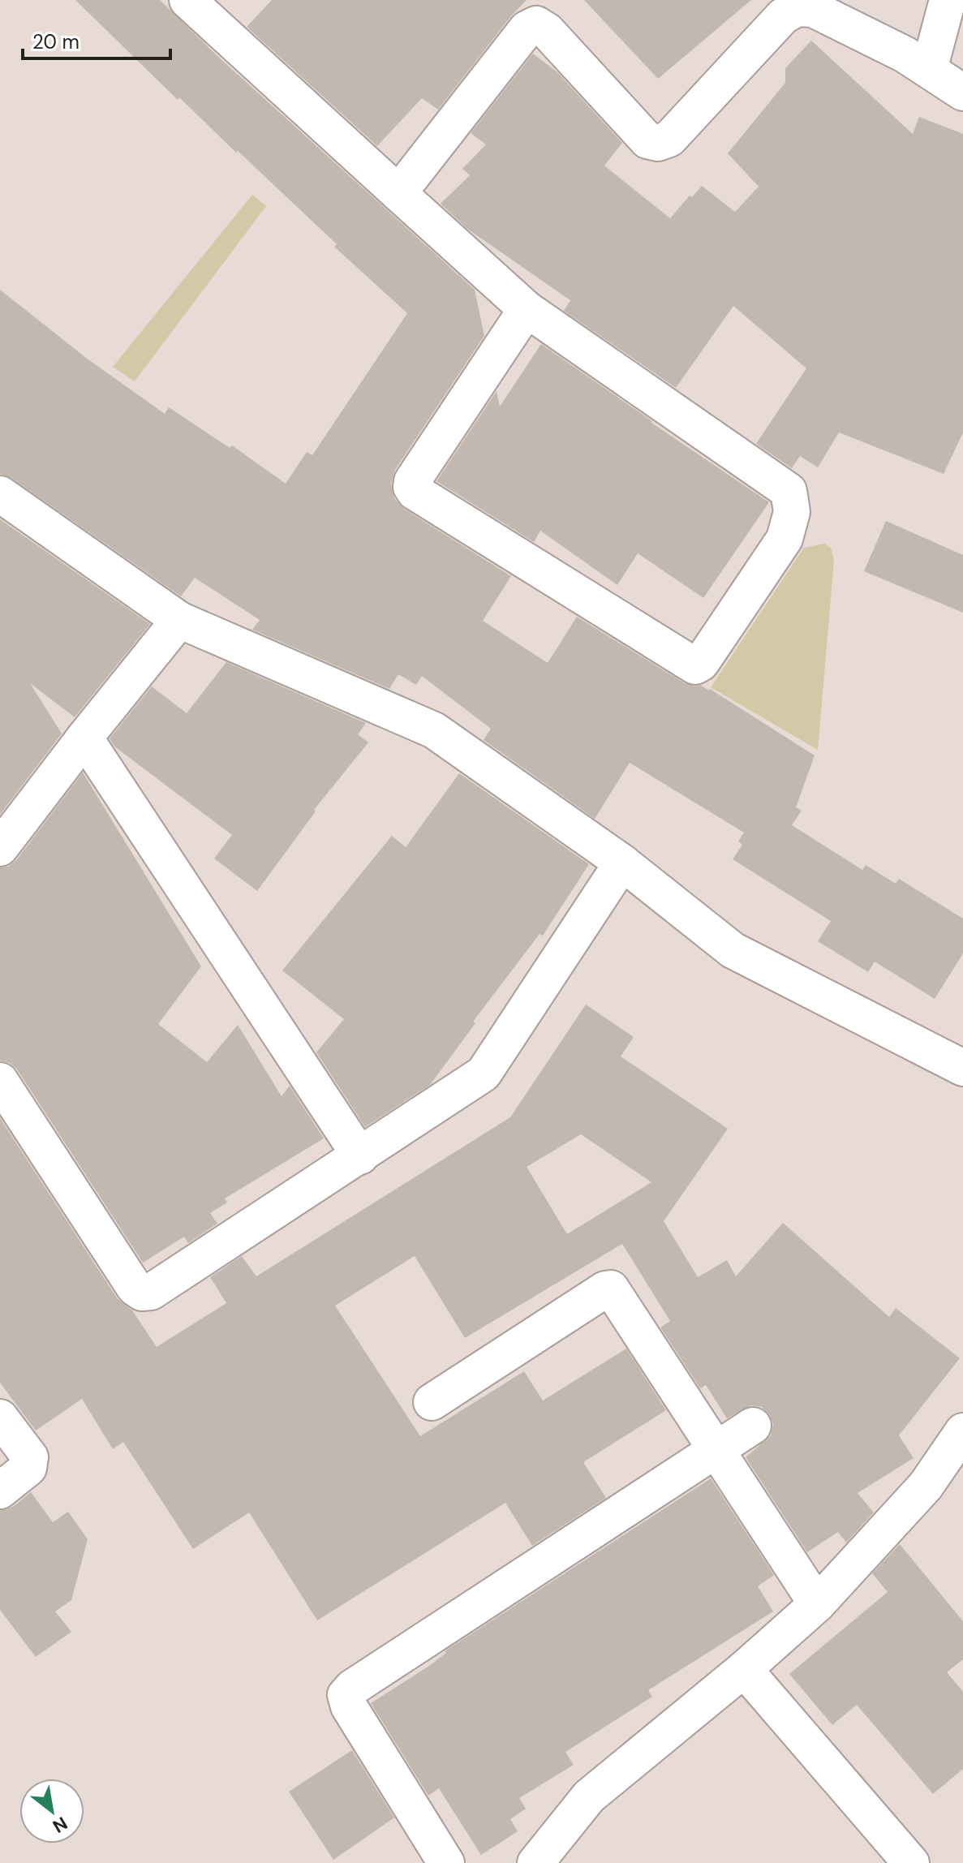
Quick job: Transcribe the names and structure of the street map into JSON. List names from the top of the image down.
{
  "scale_bar": "20 m",
  "north": "bottom right"
}
